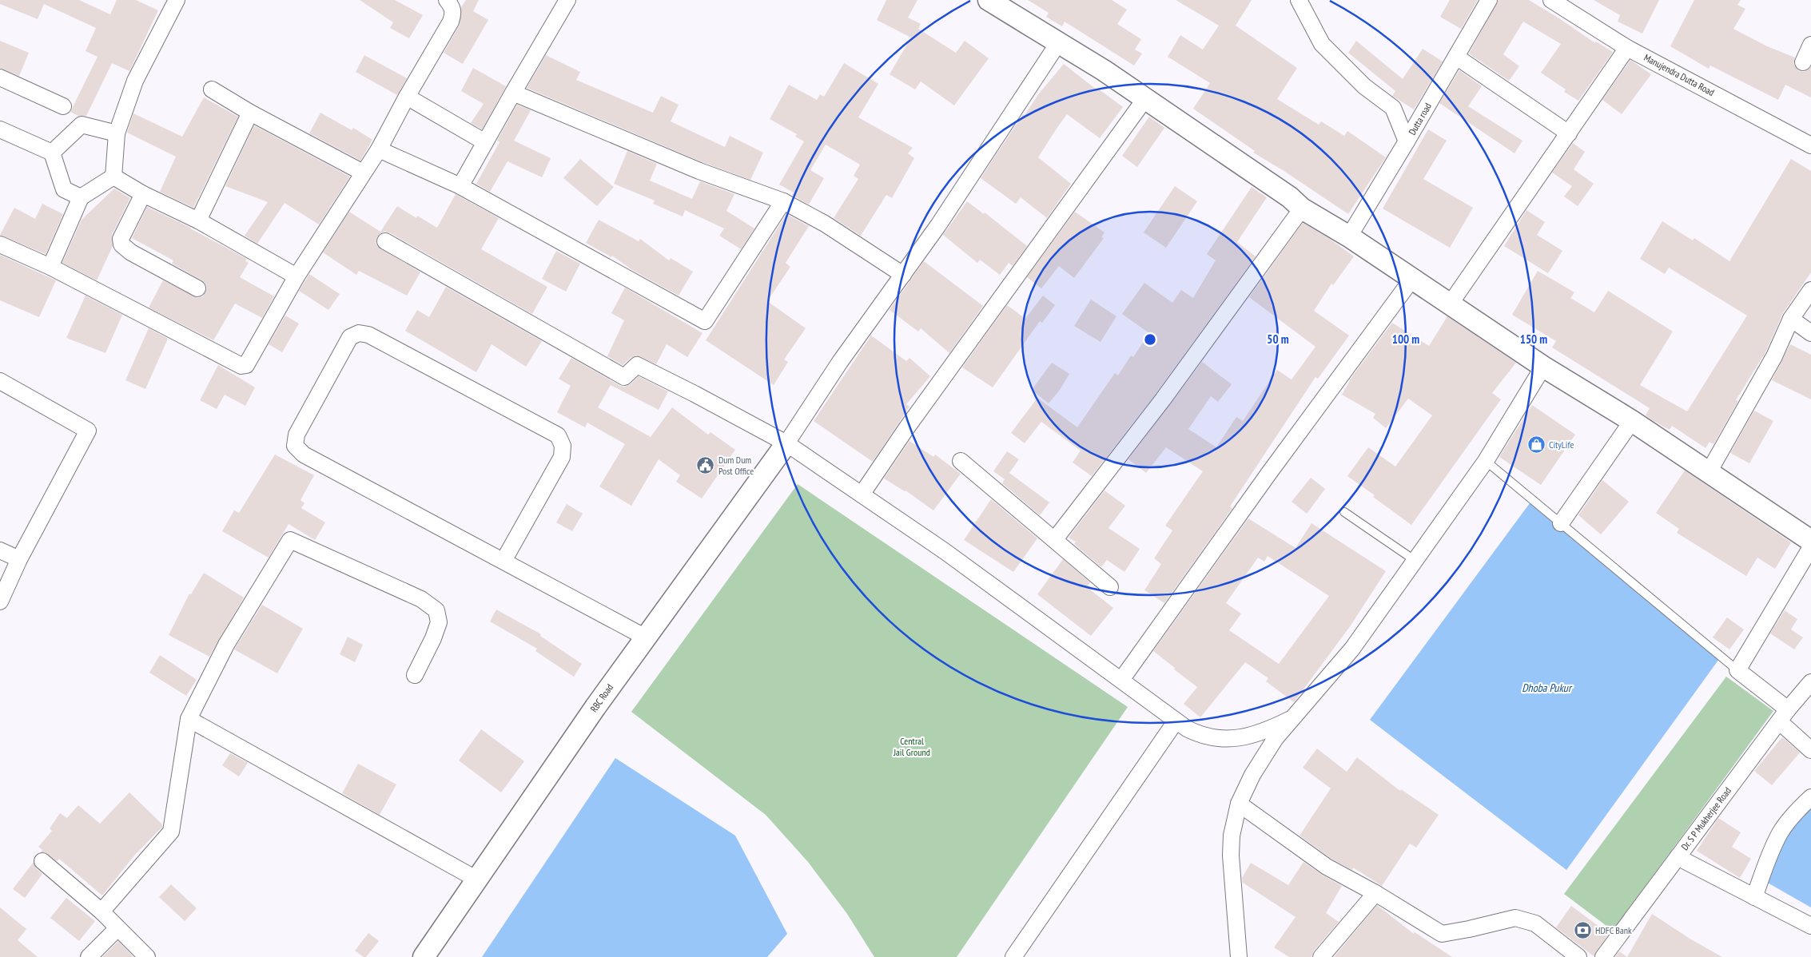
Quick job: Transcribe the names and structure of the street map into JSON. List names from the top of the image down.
{
  "streets": {
    "street": [
      "Manujendra Dutta Road",
      "Dutta road",
      "RBC Road",
      "Dr. S P Mukherjee Road"
    ]
  },
  "water": ["Dhoba Pukur"],
  "parks": ["Central Jail Ground"],
  "places": {
    "shop": ["CityLife"],
    "public building": ["Dum Dum Post Office"],
    "bank": ["HDFC Bank"]
  },
  "rings": ["50 m", "100 m", "150 m"]
}
